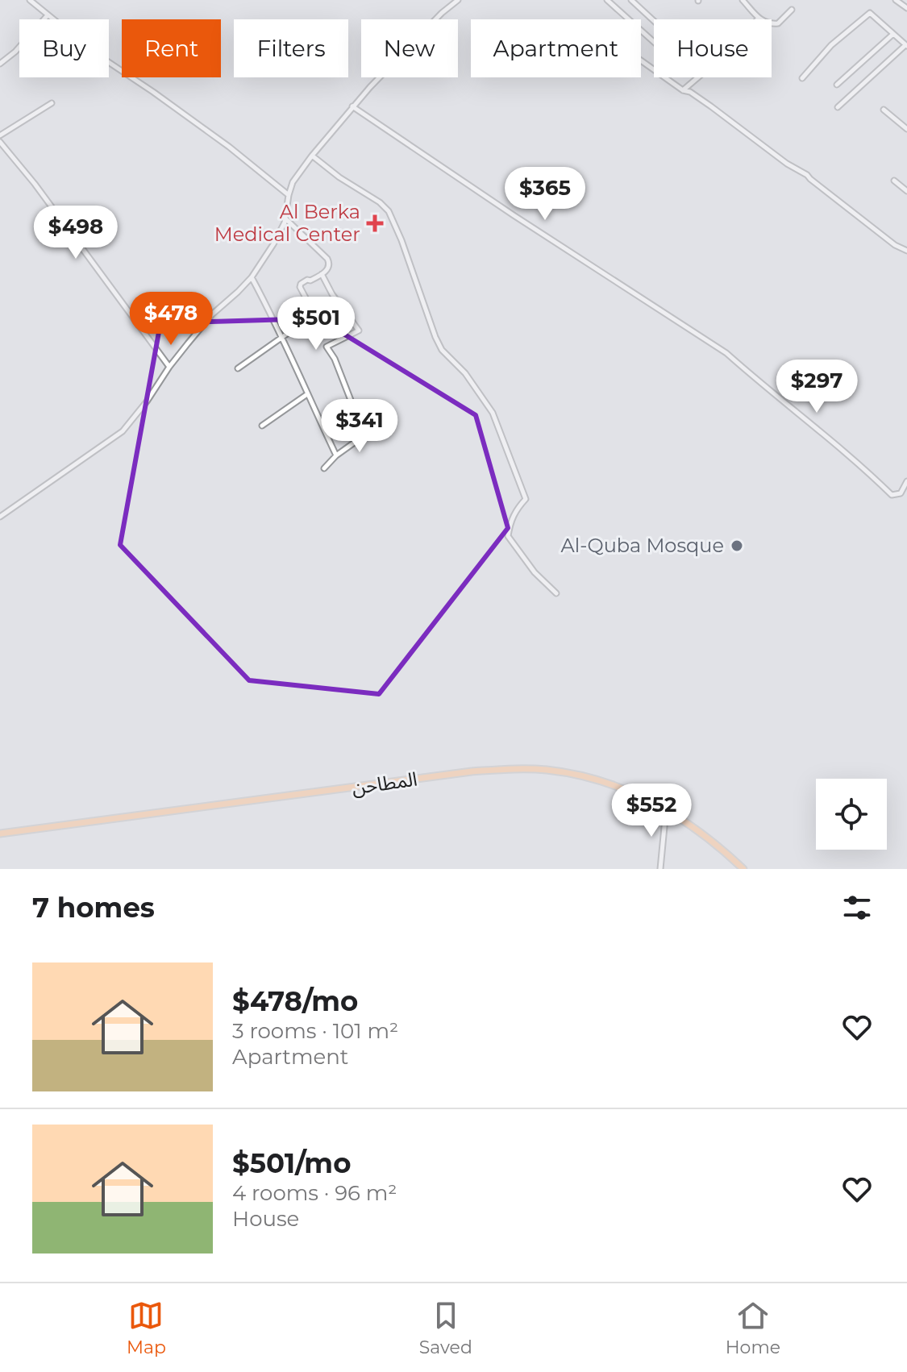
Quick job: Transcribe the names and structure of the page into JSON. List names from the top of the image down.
{
  "streets": {
    "main road": ["المطاحن"]
  },
  "places": {
    "health": ["Al Berka Medical Center"],
    "other": ["Al-Quba Mosque"]
  },
  "page": {
    "chip": [
      "Buy",
      "Rent",
      "Filters",
      "New",
      "Apartment",
      "House"
    ],
    "price": [
      "$365",
      "$498",
      "$478",
      "$501",
      "$297",
      "$341",
      "$552"
    ],
    "heading": "7 homes",
    "list": [
      {
        "name": "$478/mo",
        "note": "3 rooms · 101 m² · Apartment"
      },
      {
        "name": "$501/mo",
        "note": "4 rooms · 96 m² · House"
      }
    ],
    "tabs": ["Map", "Saved", "Home"]
  }
}
